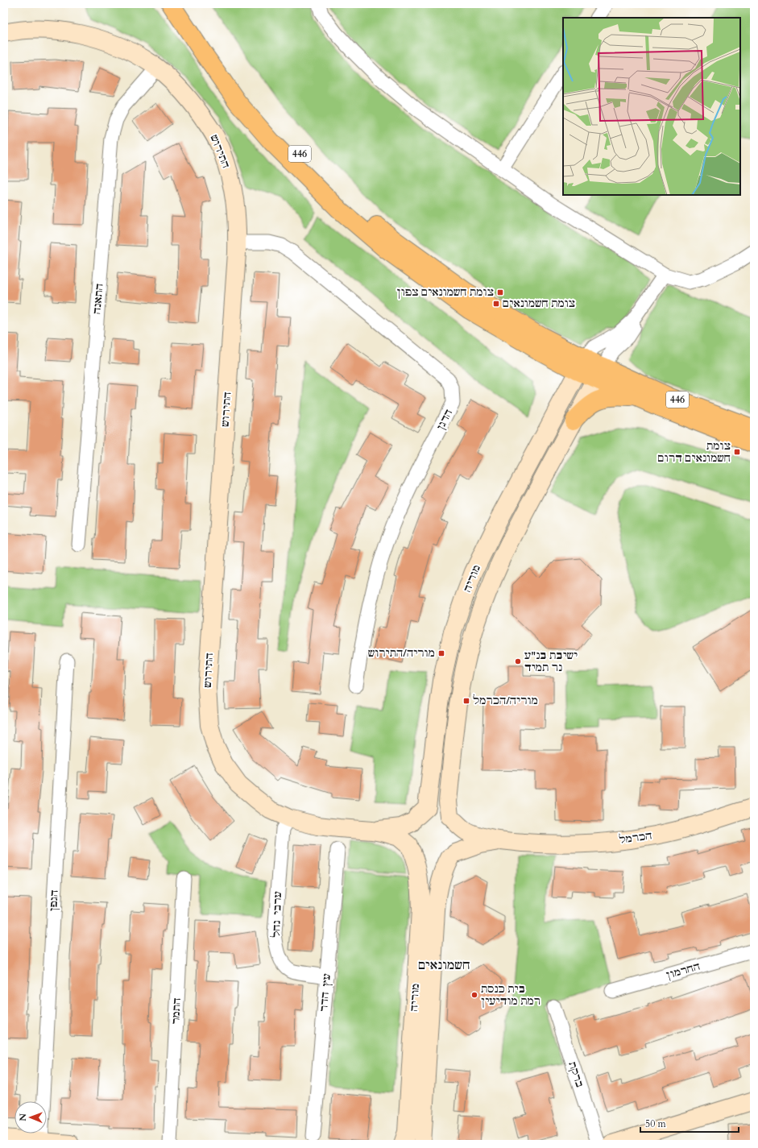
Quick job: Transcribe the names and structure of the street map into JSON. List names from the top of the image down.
{
  "streets": {
    "main road": ["446"],
    "street": [
      "התירוש",
      "התאנה",
      "הדגן",
      "מוריה",
      "הכרמל",
      "הגפן",
      "ערבי נחל",
      "החרמון",
      "עץ הדר",
      "התמר",
      "ברקת"
    ]
  },
  "crossings": [
    ["התירוש", "התאנה"],
    ["התירוש", "הדגן"],
    ["התירוש", "מוריה"],
    ["התירוש", "הכרמל"],
    ["התירוש", "ערבי נחל"],
    ["446", "מוריה"],
    ["מוריה", "הכרמל"],
    ["ערבי נחל", "עץ הדר"]
  ],
  "districts": ["חשמונאים"],
  "places": {
    "transit": [
      "צומת חשמונאים צפון",
      "צומת חשמונאים",
      "צומת חשמונאים דרום",
      "מוריה/התירוש",
      "מוריה/הכרמל"
    ],
    "other": ["ישיבת בנ\"ע נר תמיד", "בית כנסת רמת מודיעין"]
  },
  "scale_bar": "50 m",
  "north": "left"
}
